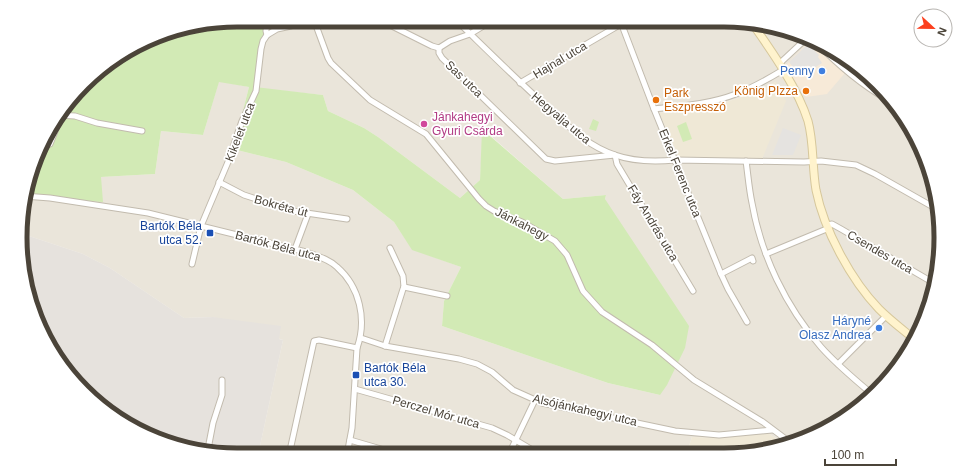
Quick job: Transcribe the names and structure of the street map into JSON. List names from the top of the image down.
{
  "streets": {
    "street": [
      "Hajnal utca",
      "Sas utca",
      "Hegyalja utca",
      "Kikelet utca",
      "Erkel Ferenc utca",
      "Bokréta út",
      "Fáy András utca",
      "Jánkahegy",
      "Bartók Béla utca",
      "Csendes utca",
      "Alsójánkahegyi utca",
      "Perczel Mór utca"
    ]
  },
  "crossings": [
    ["Hajnal utca", "Hegyalja utca"],
    ["Sas utca", "Hegyalja utca"],
    ["Sas utca", "Fáy András utca"],
    ["Hegyalja utca", "Erkel Ferenc utca"],
    ["Hegyalja utca", "Fáy András utca"],
    ["Kikelet utca", "Bokréta út"],
    ["Kikelet utca", "Bartók Béla utca"],
    ["Jánkahegy", "Alsójánkahegyi utca"],
    ["Bartók Béla utca", "Alsójánkahegyi utca"],
    ["Bartók Béla utca", "Perczel Mór utca"]
  ],
  "places": {
    "other": [
      "Penny",
      "König PIzza",
      "Park Eszpresszó",
      "Jánkahegyi Gyuri Csárda",
      "Háryné Olasz Andrea"
    ],
    "transit": ["Bartók Béla utca 52.", "Bartók Béla utca 30."]
  },
  "scale_bar": "100 m",
  "north": "right"
}
